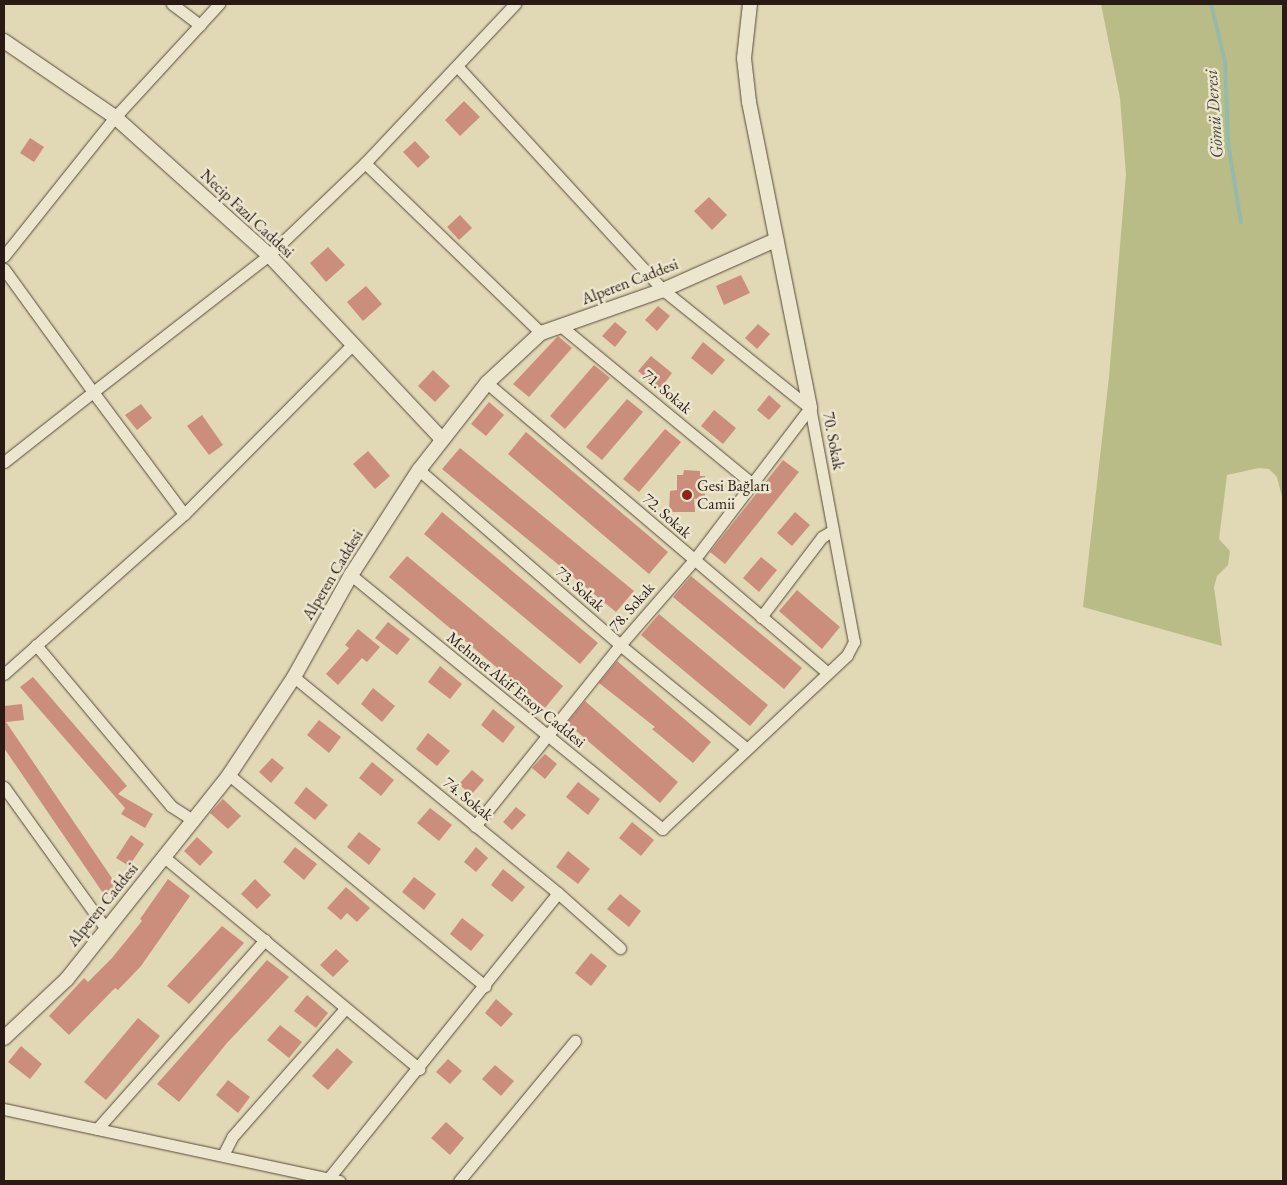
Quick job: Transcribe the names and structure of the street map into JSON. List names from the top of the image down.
{
  "streets": {
    "street": [
      "Necip Fazıl Caddesi",
      "Alperen Caddesi",
      "71. Sokak",
      "70. Sokak",
      "72. Sokak",
      "73. Sokak",
      "78. Sokak",
      "Mehmet Akif Ersoy Caddesi",
      "74. Sokak"
    ]
  },
  "crossings": [
    ["Necip Fazıl Caddesi", "Alperen Caddesi"],
    ["Alperen Caddesi", "71. Sokak"],
    ["Alperen Caddesi", "70. Sokak"],
    ["Alperen Caddesi", "72. Sokak"],
    ["Alperen Caddesi", "73. Sokak"],
    ["Alperen Caddesi", "Mehmet Akif Ersoy Caddesi"],
    ["Alperen Caddesi", "74. Sokak"],
    ["71. Sokak", "78. Sokak"],
    ["70. Sokak", "72. Sokak"],
    ["70. Sokak", "78. Sokak"],
    ["72. Sokak", "78. Sokak"],
    ["73. Sokak", "78. Sokak"],
    ["73. Sokak", "Mehmet Akif Ersoy Caddesi"],
    ["78. Sokak", "Mehmet Akif Ersoy Caddesi"],
    ["78. Sokak", "74. Sokak"]
  ],
  "water": ["Gömü Deresi"],
  "places": ["Gesi Bağları Camii"]
}
